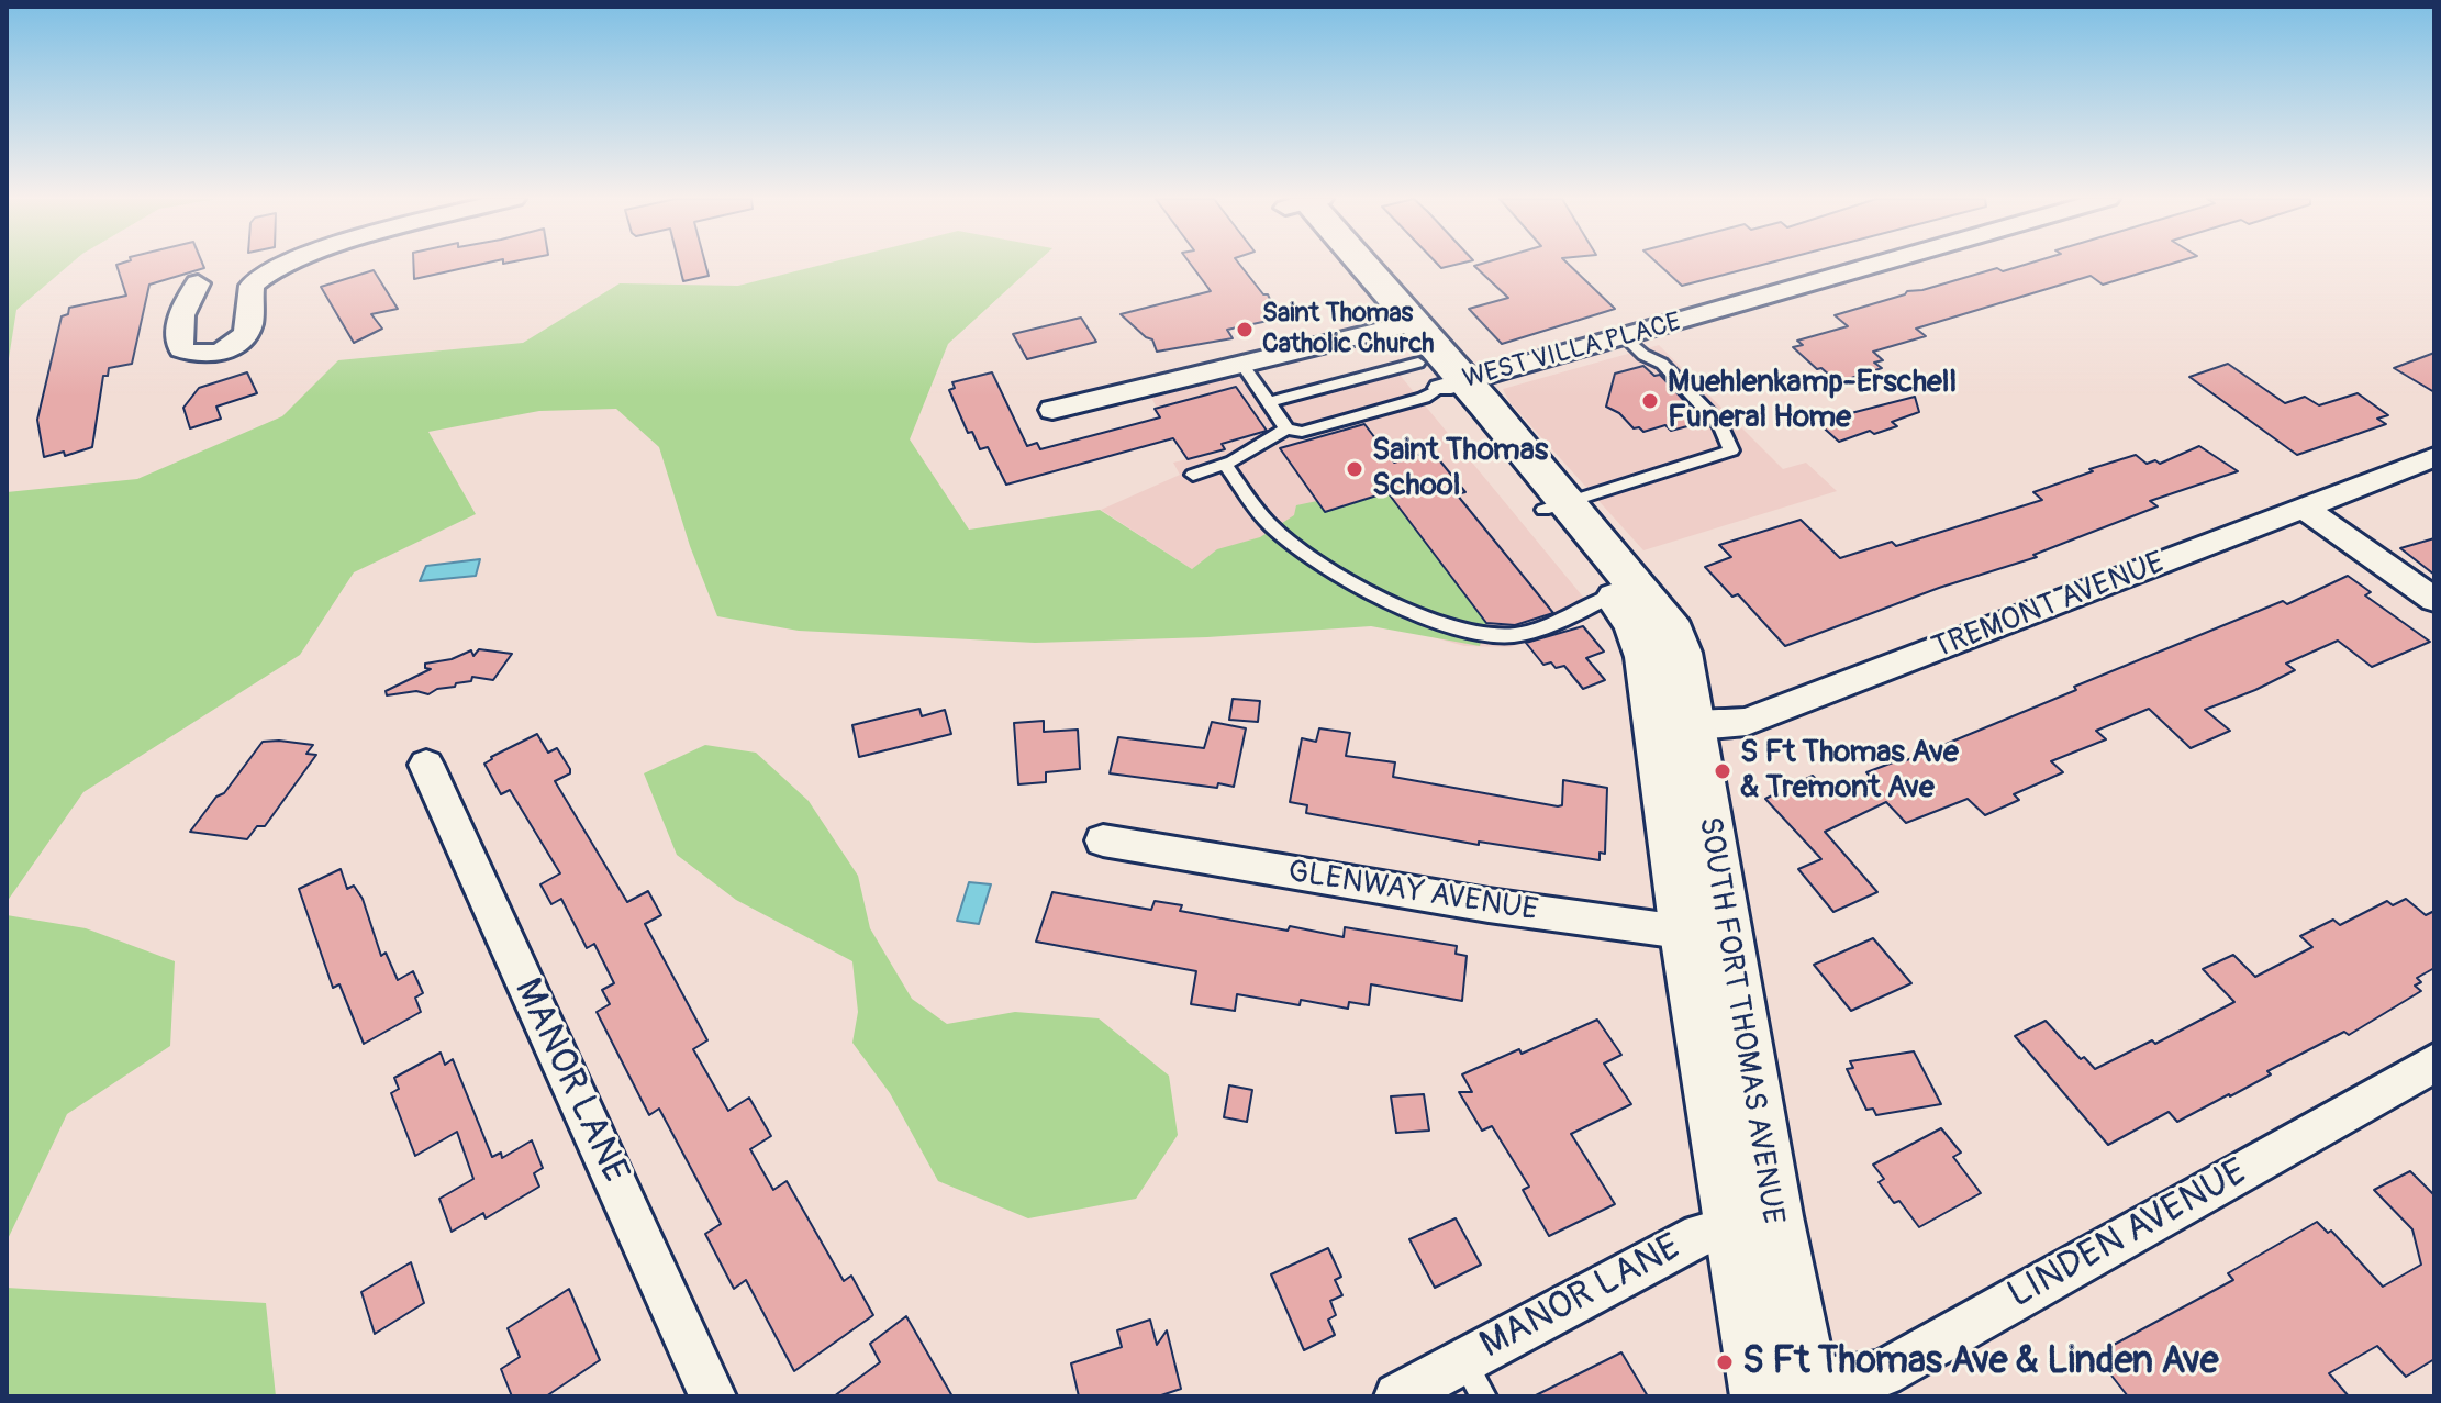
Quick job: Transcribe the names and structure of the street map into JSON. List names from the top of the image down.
{
  "streets": {
    "main road": ["SOUTH FORT THOMAS AVENUE"],
    "street": [
      "WEST VILLA PLACE",
      "TREMONT AVENUE",
      "GLENWAY AVENUE",
      "MANOR LANE",
      "LINDEN AVENUE"
    ]
  },
  "crossings": [
    ["WEST VILLA PLACE", "SOUTH FORT THOMAS AVENUE"],
    ["TREMONT AVENUE", "SOUTH FORT THOMAS AVENUE"],
    ["GLENWAY AVENUE", "SOUTH FORT THOMAS AVENUE"],
    ["SOUTH FORT THOMAS AVENUE", "MANOR LANE"],
    ["SOUTH FORT THOMAS AVENUE", "LINDEN AVENUE"]
  ],
  "places": [
    "Saint Thomas Catholic Church",
    "Muehlenkamp-Erschell Funeral Home",
    "Saint Thomas School",
    "S Ft Thomas Ave & Tremont Ave",
    "S Ft Thomas Ave & Linden Ave"
  ]
}
